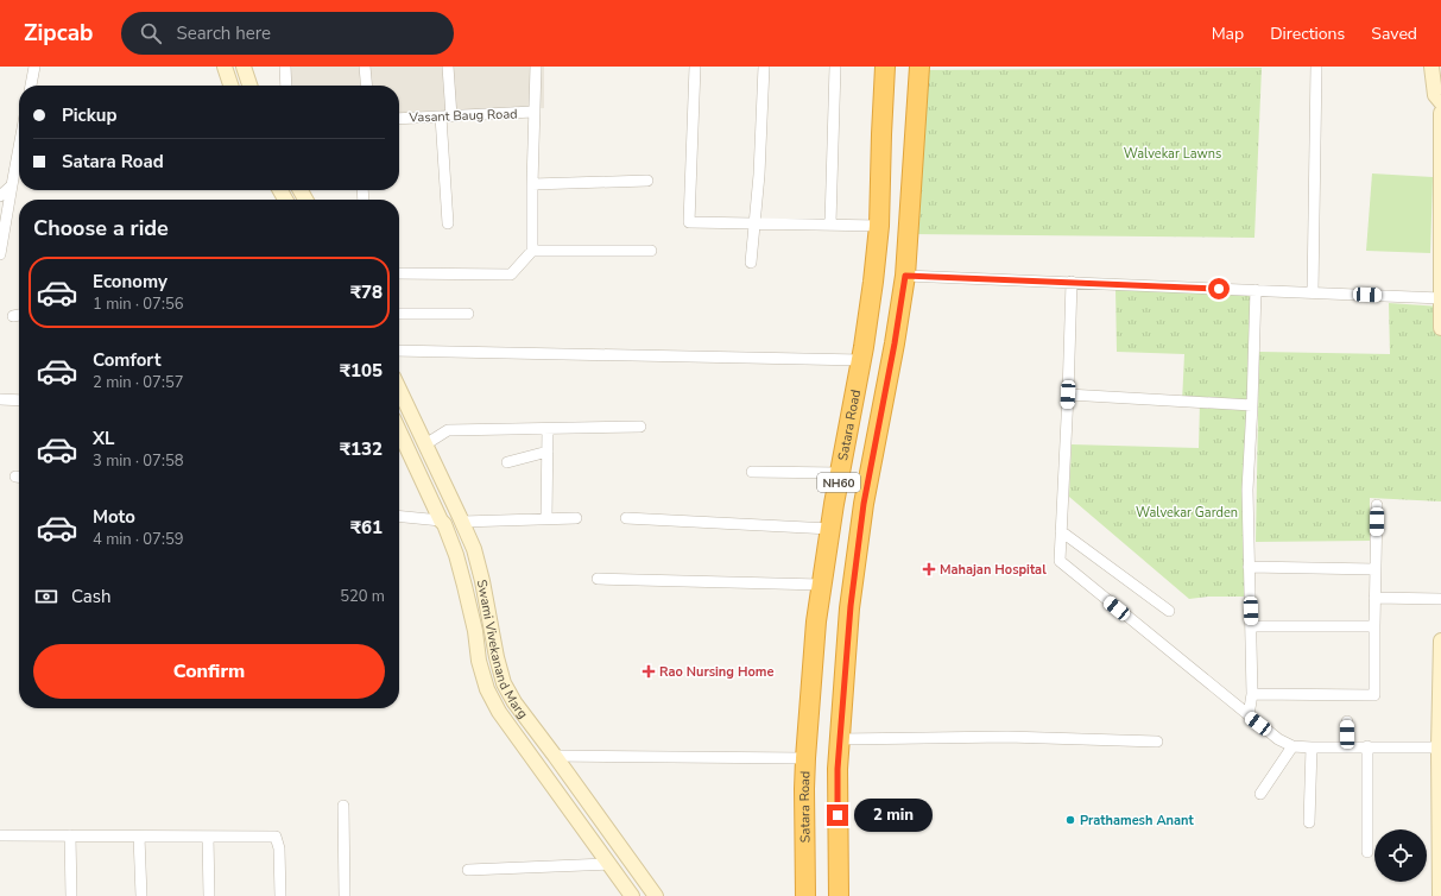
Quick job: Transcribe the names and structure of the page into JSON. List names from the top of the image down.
{
  "streets": {
    "highway": ["Satara Road", "NH60"],
    "main road": ["Swami Vivekanand Marg"],
    "street": ["Vasant Baug Road"]
  },
  "parks": ["Walvekar Lawns", "Walvekar Garden"],
  "places": {
    "health": ["Mahajan Hospital", "Rao Nursing Home"],
    "other": ["Prathamesh Anant"]
  },
  "page": {
    "header": "Zipcab",
    "search": "Search here",
    "nav": ["Map", "Directions", "Saved"],
    "banner": ["Pickup", "Satara Road"],
    "heading": "Choose a ride",
    "list": [
      {
        "name": "Economy",
        "note": "1 min · 07:56",
        "value": "₹78"
      },
      {
        "name": "Comfort",
        "note": "2 min · 07:57",
        "value": "₹105"
      },
      {
        "name": "XL",
        "note": "3 min · 07:58",
        "value": "₹132"
      },
      {
        "name": "Moto",
        "note": "4 min · 07:59",
        "value": "₹61"
      }
    ],
    "pay": ["Cash", "520 m"],
    "buttons": "Confirm",
    "bubble": "2 min"
  }
}
